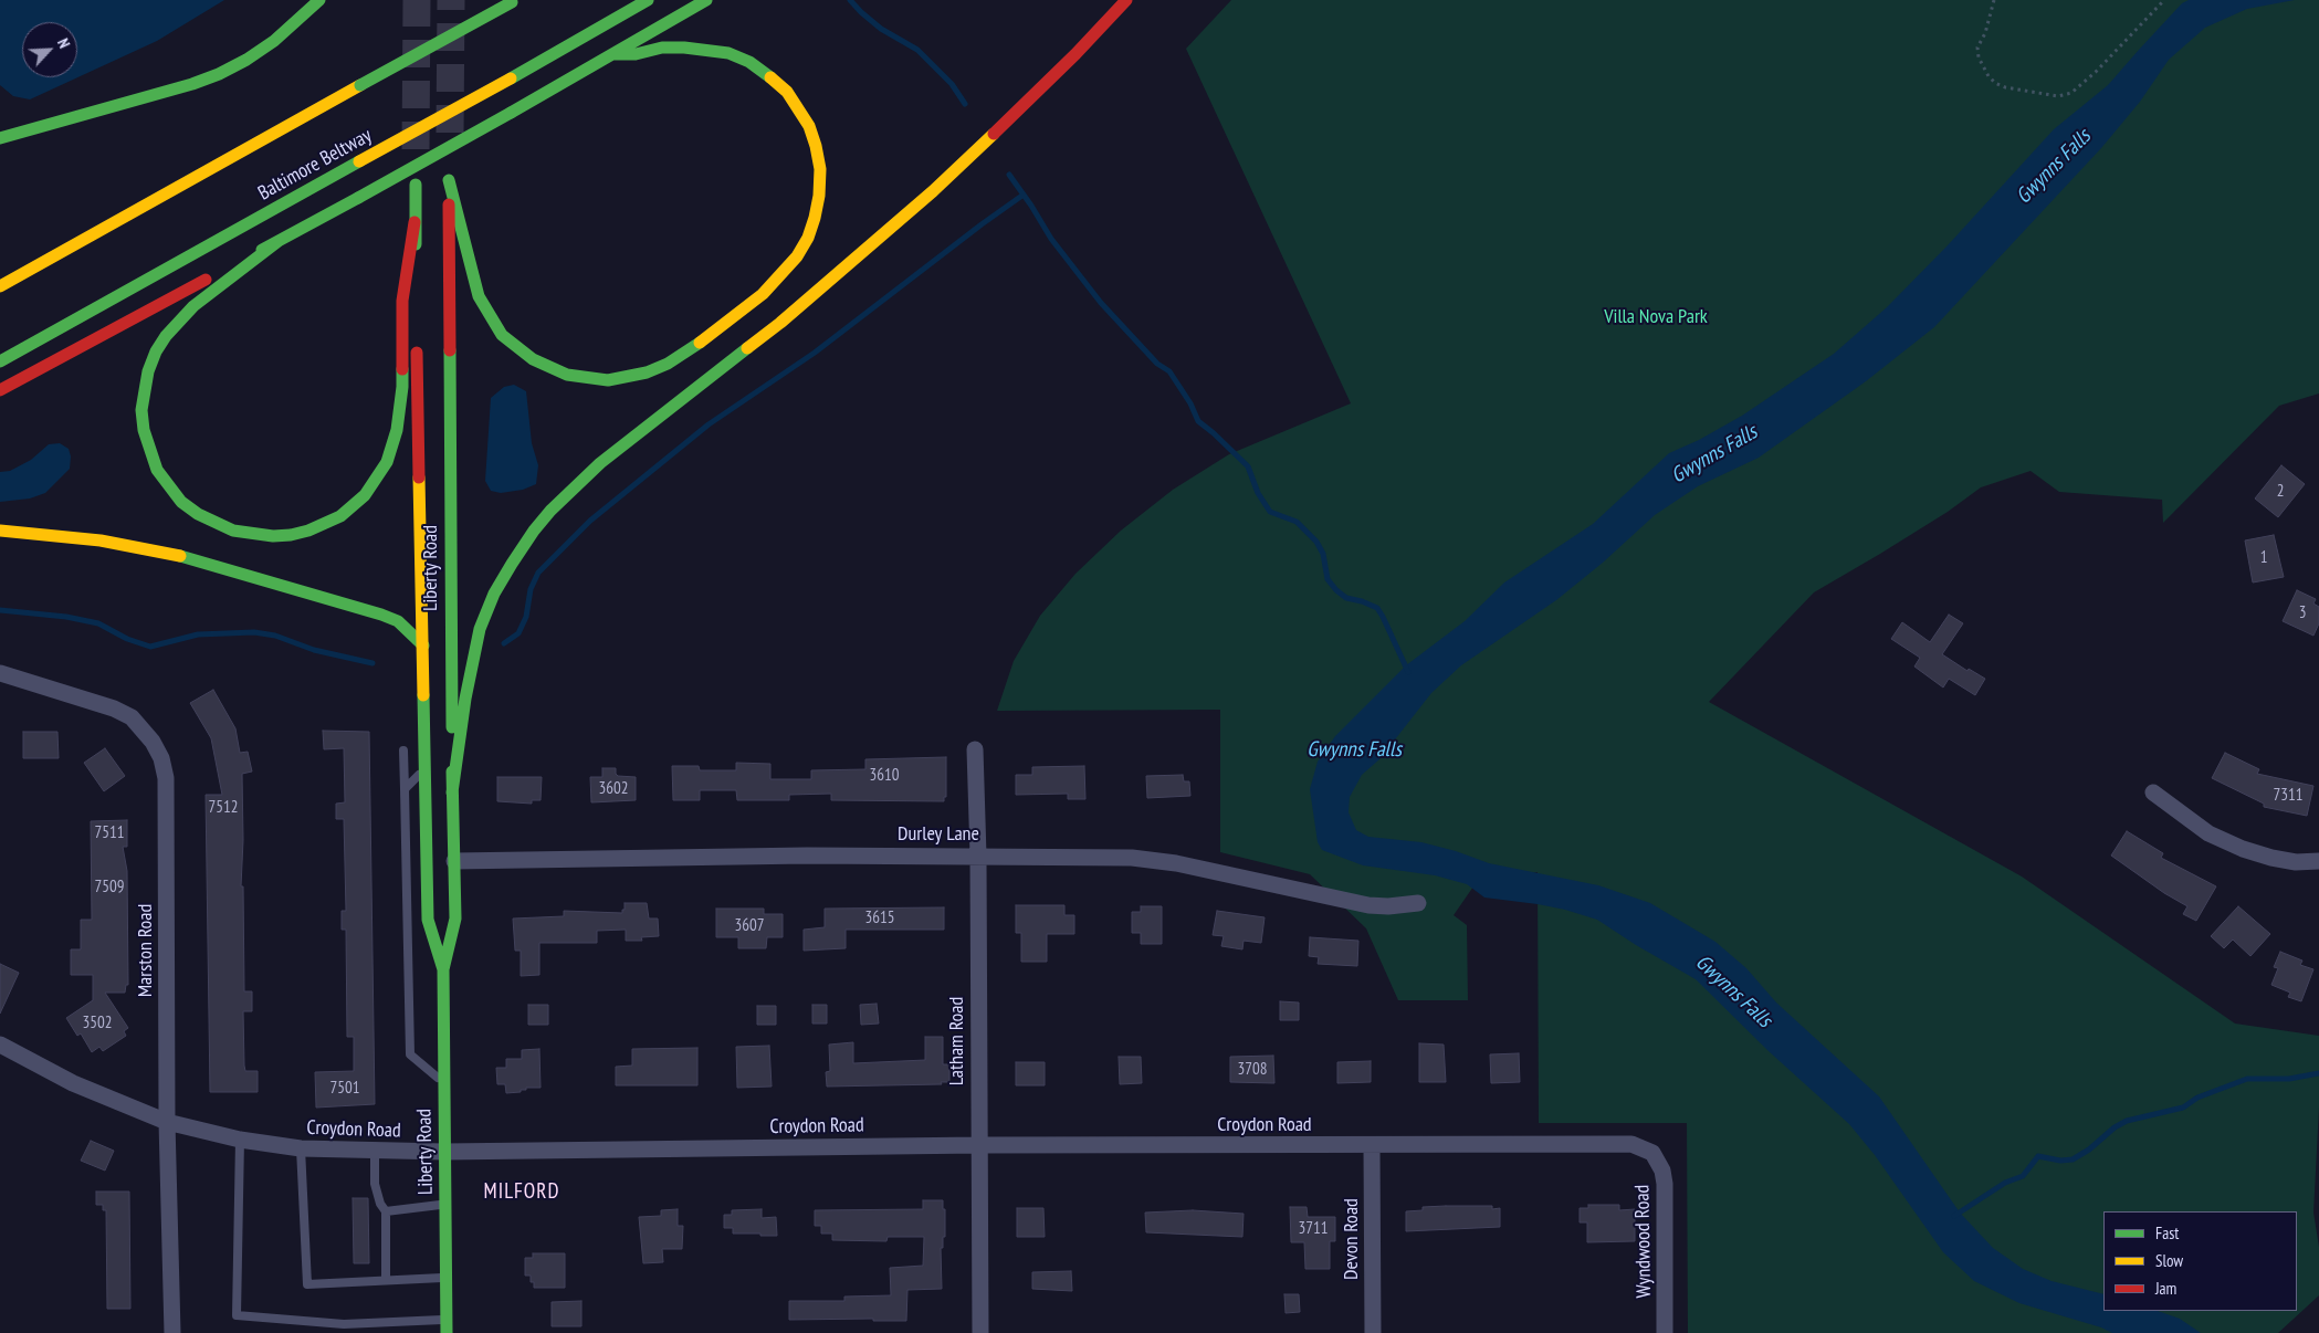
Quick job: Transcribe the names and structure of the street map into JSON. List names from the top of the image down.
{
  "streets": {
    "main road": ["Baltimore Beltway", "Liberty Road"],
    "street": [
      "Durley Lane",
      "Marston Road",
      "Latham Road",
      "Croydon Road",
      "Devon Road",
      "Wyndwood Road"
    ]
  },
  "crossings": [
    ["Liberty Road", "Durley Lane"],
    ["Liberty Road", "Croydon Road"],
    ["Durley Lane", "Latham Road"],
    ["Marston Road", "Croydon Road"],
    ["Latham Road", "Croydon Road"],
    ["Croydon Road", "Devon Road"],
    ["Croydon Road", "Wyndwood Road"]
  ],
  "districts": ["MILFORD"],
  "water": ["Gwynns Falls"],
  "parks": ["Villa Nova Park"],
  "house_numbers": [
    "2",
    "1",
    "3",
    "3610",
    "3602",
    "7311",
    "7512",
    "7511",
    "7509",
    "3615",
    "3607",
    "3502",
    "3708",
    "7501",
    "3711"
  ],
  "legend": ["Fast", "Slow", "Jam"],
  "north": "top right"
}
